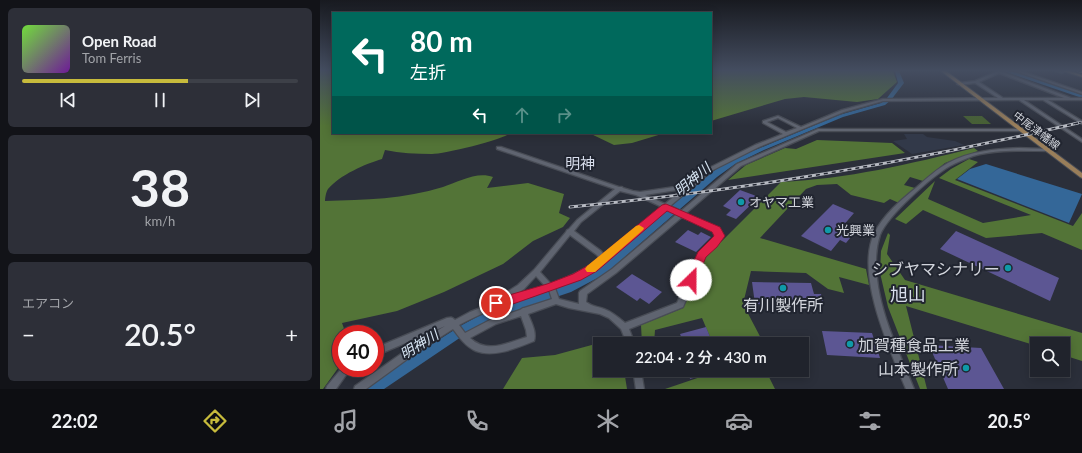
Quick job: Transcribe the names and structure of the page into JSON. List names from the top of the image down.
{
  "streets": {
    "main road": ["中尾津幡線"]
  },
  "districts": ["明神", "旭山"],
  "water": ["明神川"],
  "places": [
    "オヤマ工業",
    "光興業",
    "シブヤマシナリー",
    "有川製作所",
    "加賀種食品工業",
    "山本製作所"
  ],
  "page": {
    "turn": ["80 m", "左折"],
    "song": ["Open Road", "Tom Ferris"],
    "tile": [
      ["38", "km/h"],
      "エアコン"
    ],
    "heat": ["−", "20.5°", "+"],
    "limit": "40",
    "trip": "22:04 · 2 分 · 430 m",
    "tabs": ["22:02", "20.5°"]
  }
}
